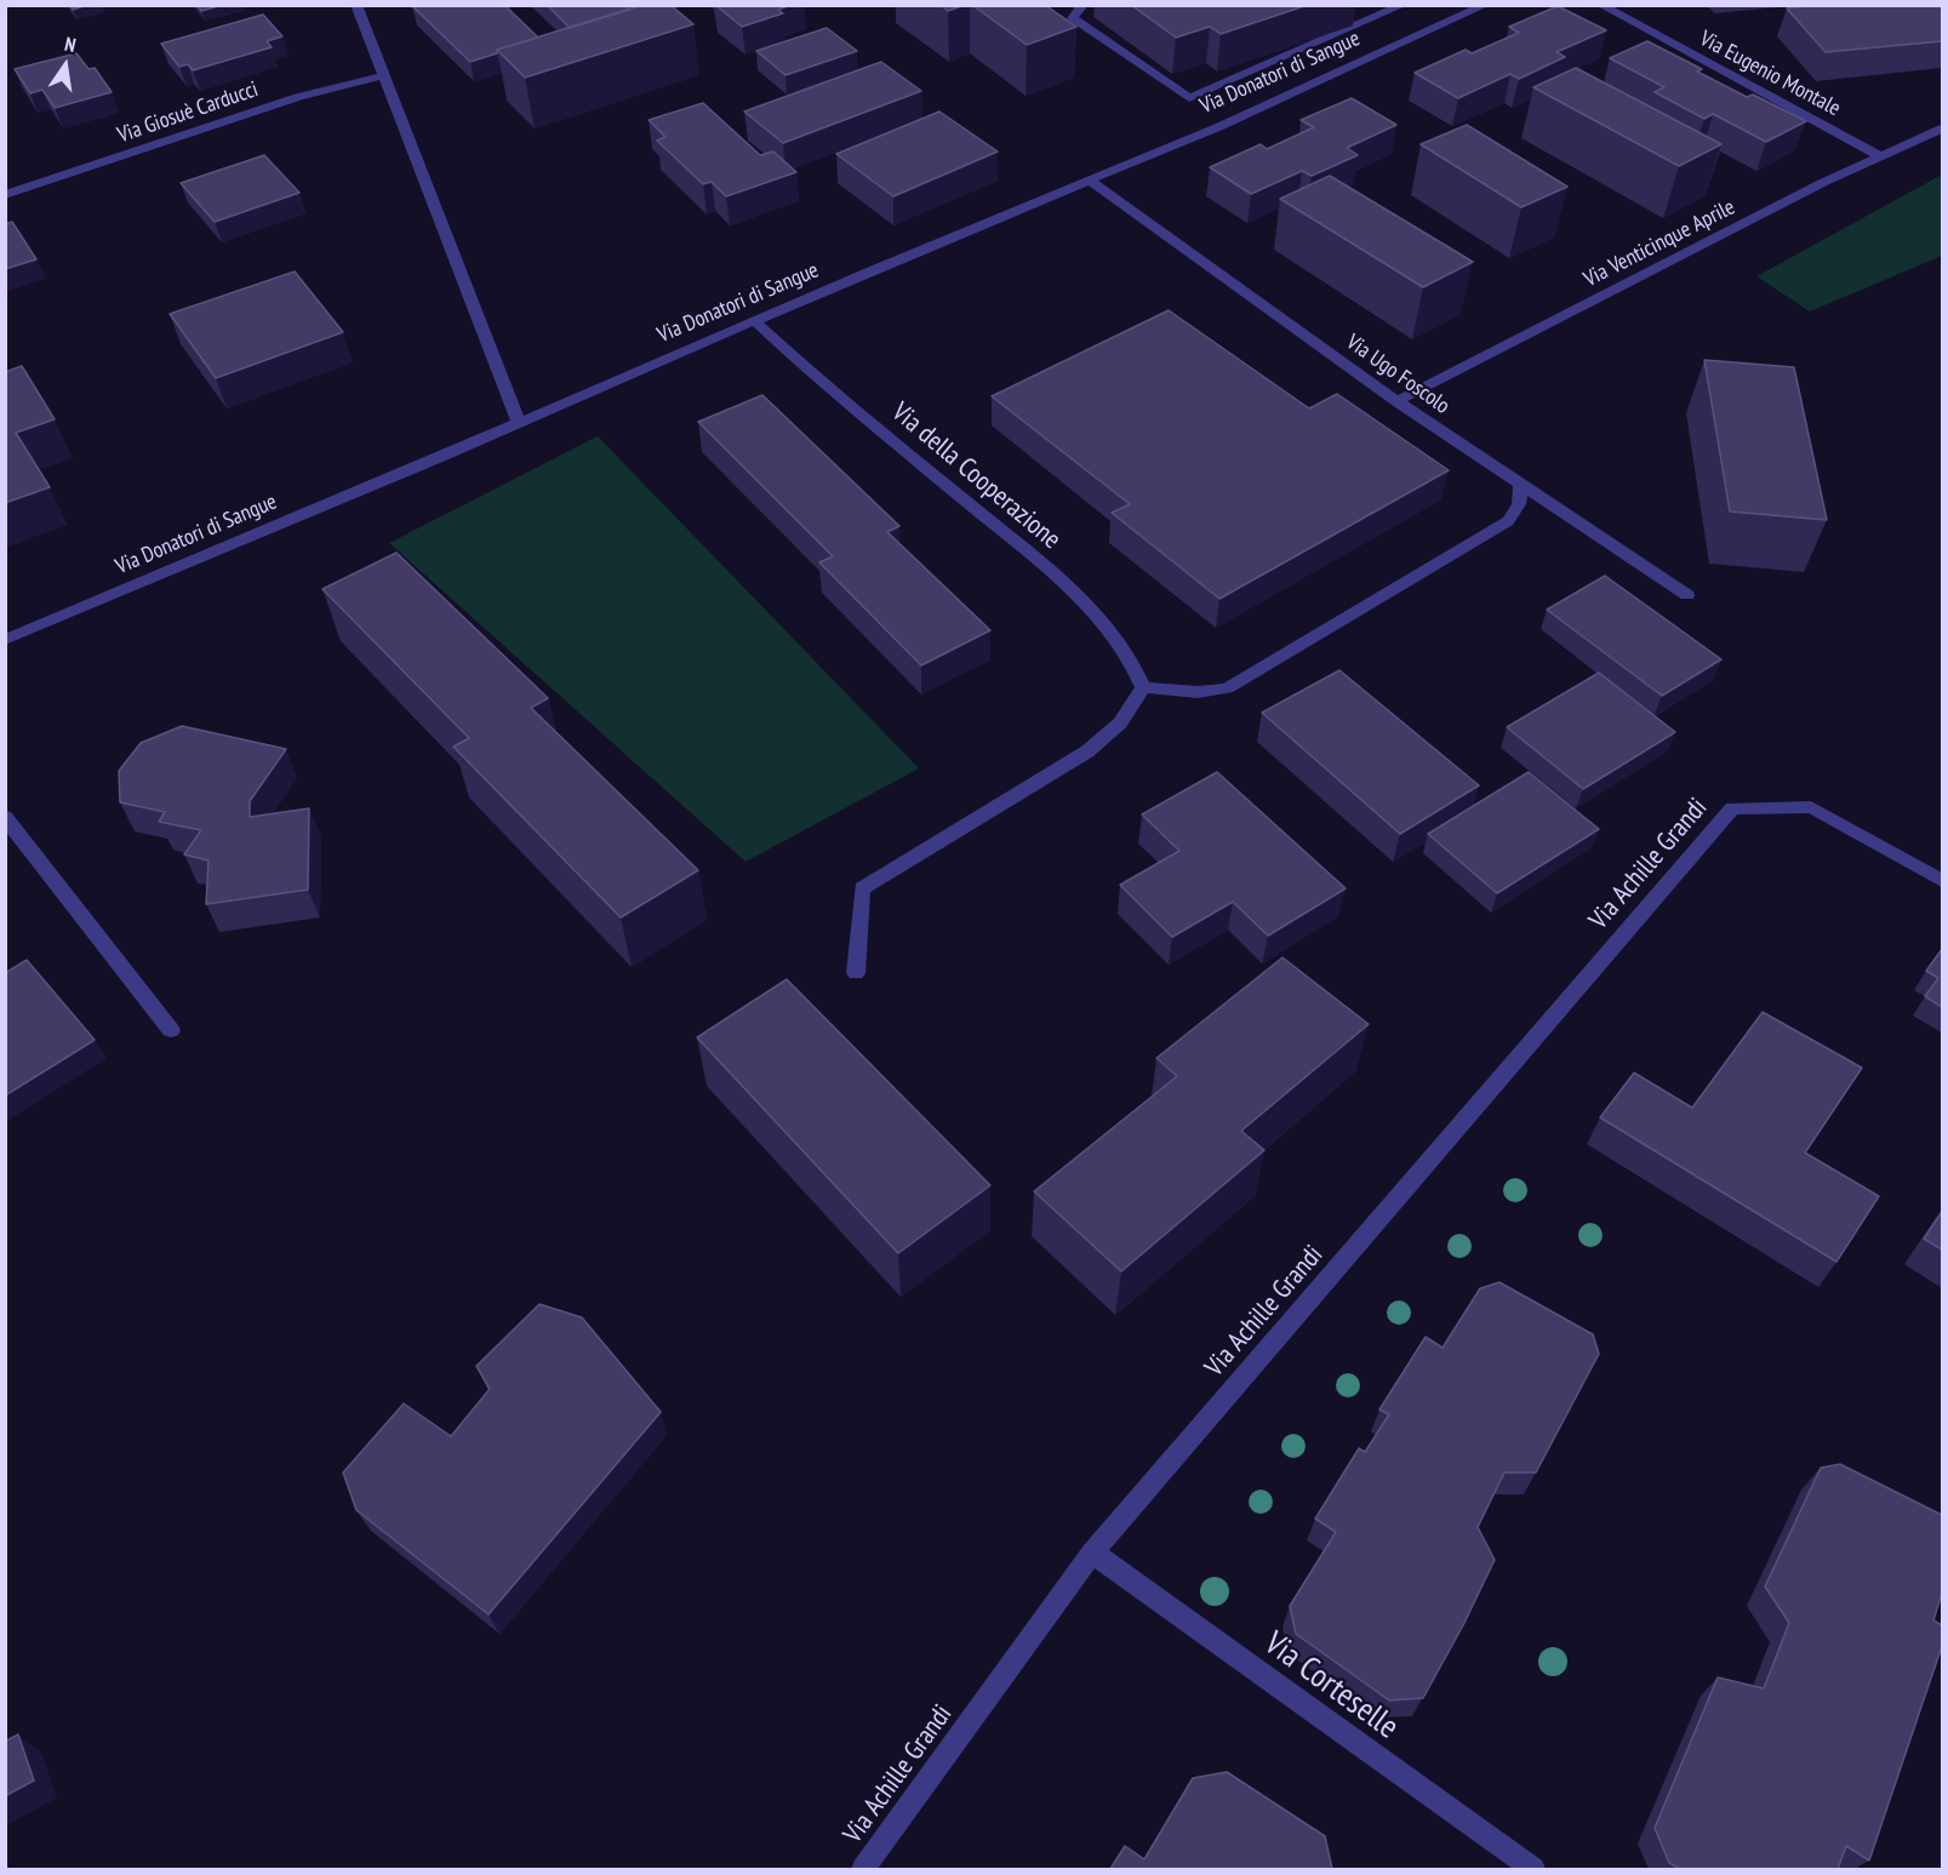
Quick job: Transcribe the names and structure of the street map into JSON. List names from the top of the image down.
{
  "streets": {
    "street": [
      "Via Donatori di Sangue",
      "Via Eugenio Montale",
      "Via Giosuè Carducci",
      "Via Venticinque Aprile",
      "Via Ugo Foscolo",
      "Via della Cooperazione",
      "Via Achille Grandi",
      "Via Corteselle"
    ]
  },
  "crossings": [
    ["Via Donatori di Sangue", "Via Ugo Foscolo"],
    ["Via Donatori di Sangue", "Via della Cooperazione"],
    ["Via Eugenio Montale", "Via Venticinque Aprile"],
    ["Via Venticinque Aprile", "Via Ugo Foscolo"],
    ["Via Achille Grandi", "Via Corteselle"]
  ],
  "north": "top"
}
